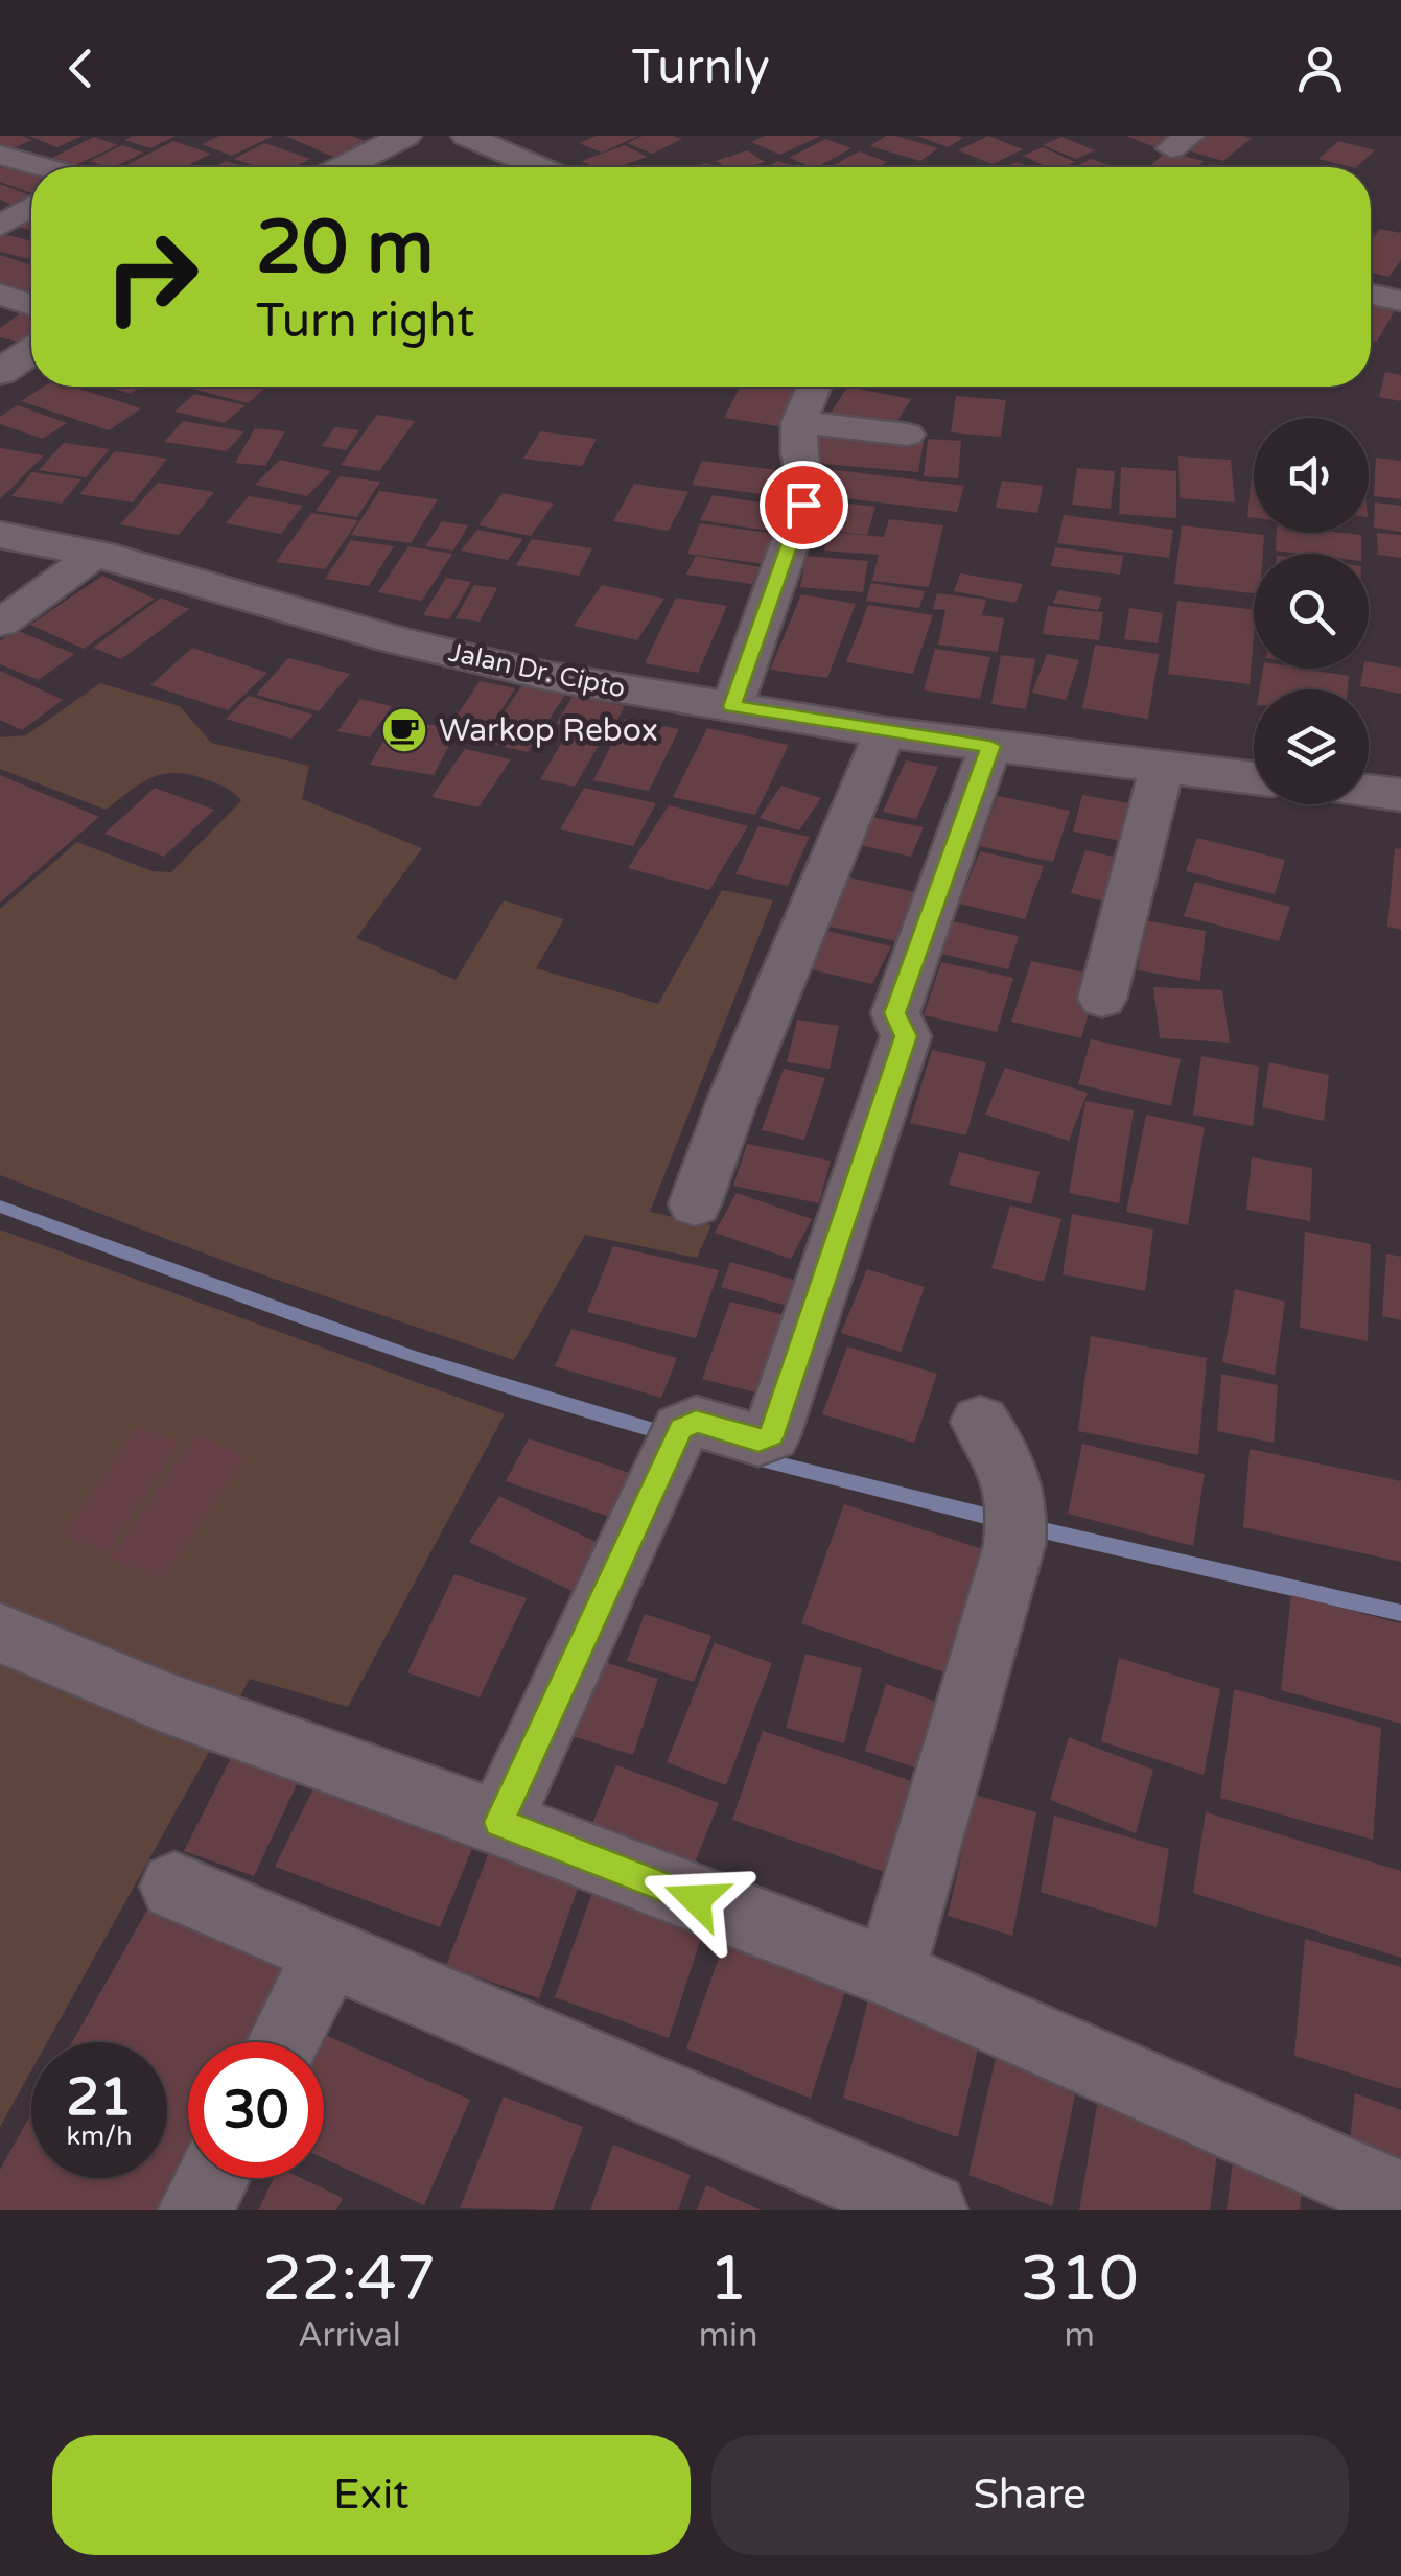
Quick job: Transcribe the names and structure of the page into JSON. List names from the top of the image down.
{
  "streets": {
    "street": ["Jalan Dr. Cipto"]
  },
  "places": {
    "cafe": ["Warkop Rebox"]
  },
  "page": {
    "header": "Turnly",
    "turn": ["20 m", "Turn right"],
    "speed": "21 km/h",
    "limit": "30",
    "eta": [
      "22:47",
      "Arrival",
      "1",
      "min",
      "310",
      "m"
    ],
    "buttons": ["Exit", "Share"]
  }
}
